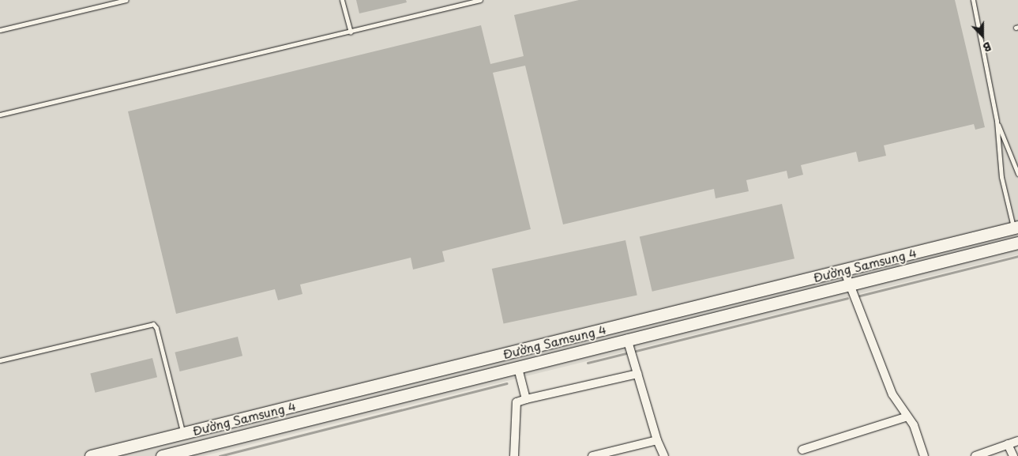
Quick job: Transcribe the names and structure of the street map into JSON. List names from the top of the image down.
{
  "streets": {
    "main road": ["Đường Samsung 4"]
  },
  "north": "bottom"
}
